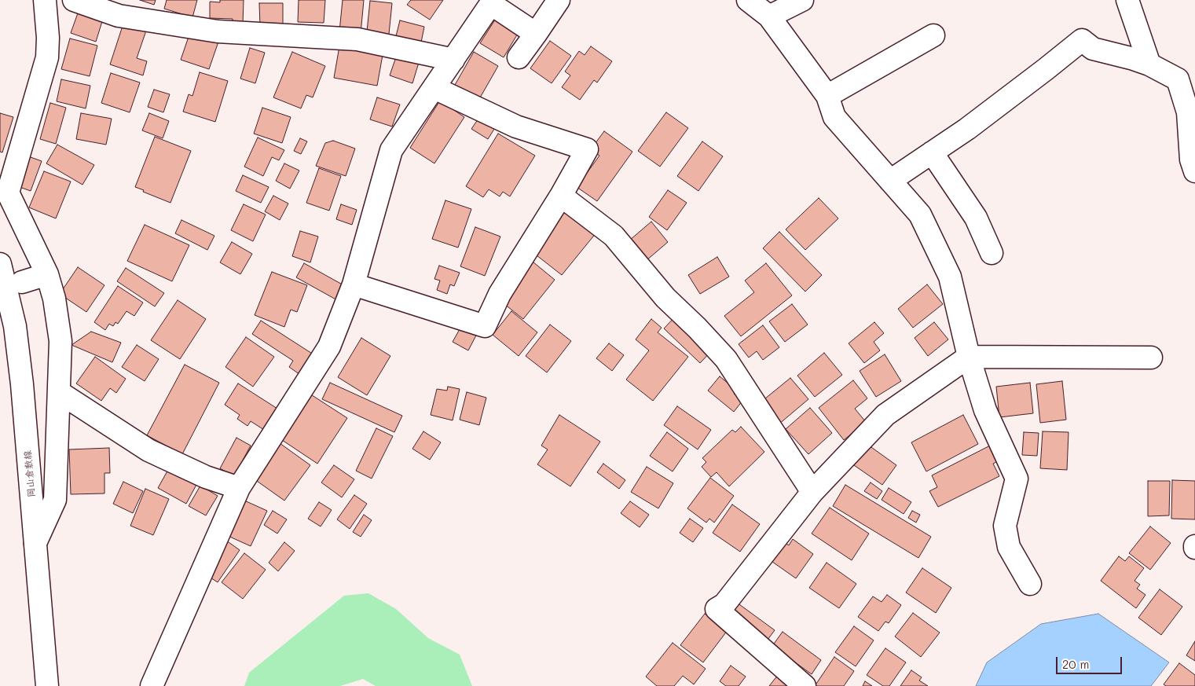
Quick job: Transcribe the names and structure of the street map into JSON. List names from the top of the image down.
{
  "streets": {
    "street": ["岡山倉敷線"]
  },
  "scale_bar": "20 m"
}
